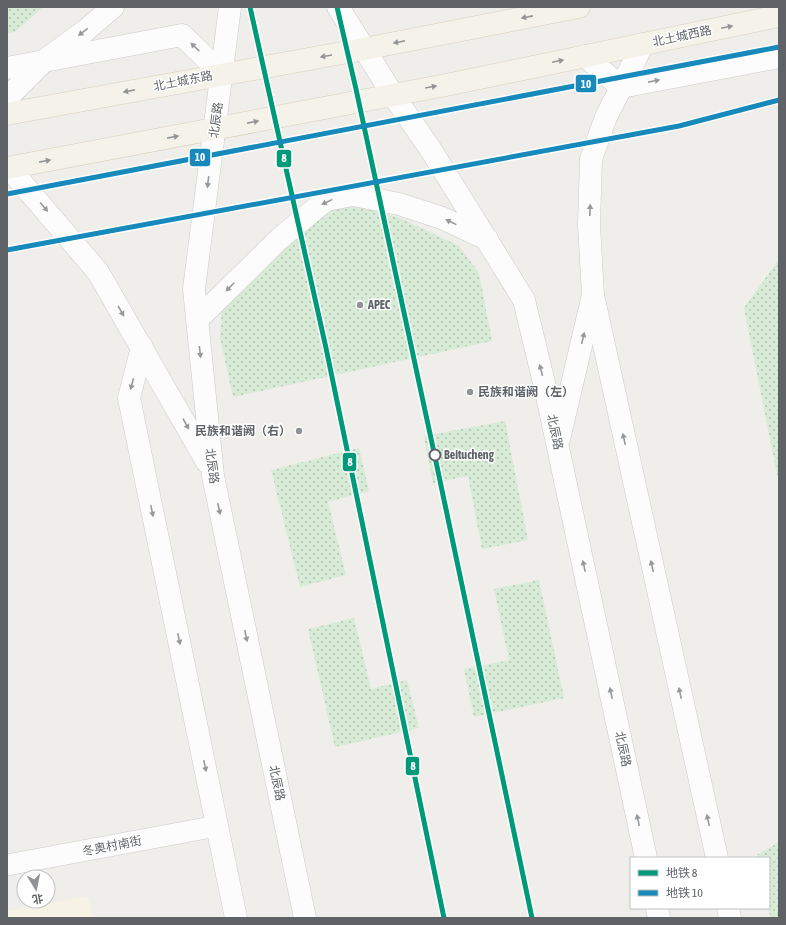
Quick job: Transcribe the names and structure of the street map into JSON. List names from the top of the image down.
{
  "streets": {
    "main road": ["北土城西路", "北土城东路", "北辰路"],
    "street": ["冬奥村南街"]
  },
  "crossings": [
    ["北土城西路", "北辰路"],
    ["北土城东路", "北辰路"]
  ],
  "places": [
    "APEC",
    "民族和谐阙（左）",
    "民族和谐阙（右）",
    "Beitucheng"
  ],
  "lines": ["metro line 8", "metro line 10"],
  "legend": ["地铁 8", "地铁 10"],
  "north": "bottom"
}
